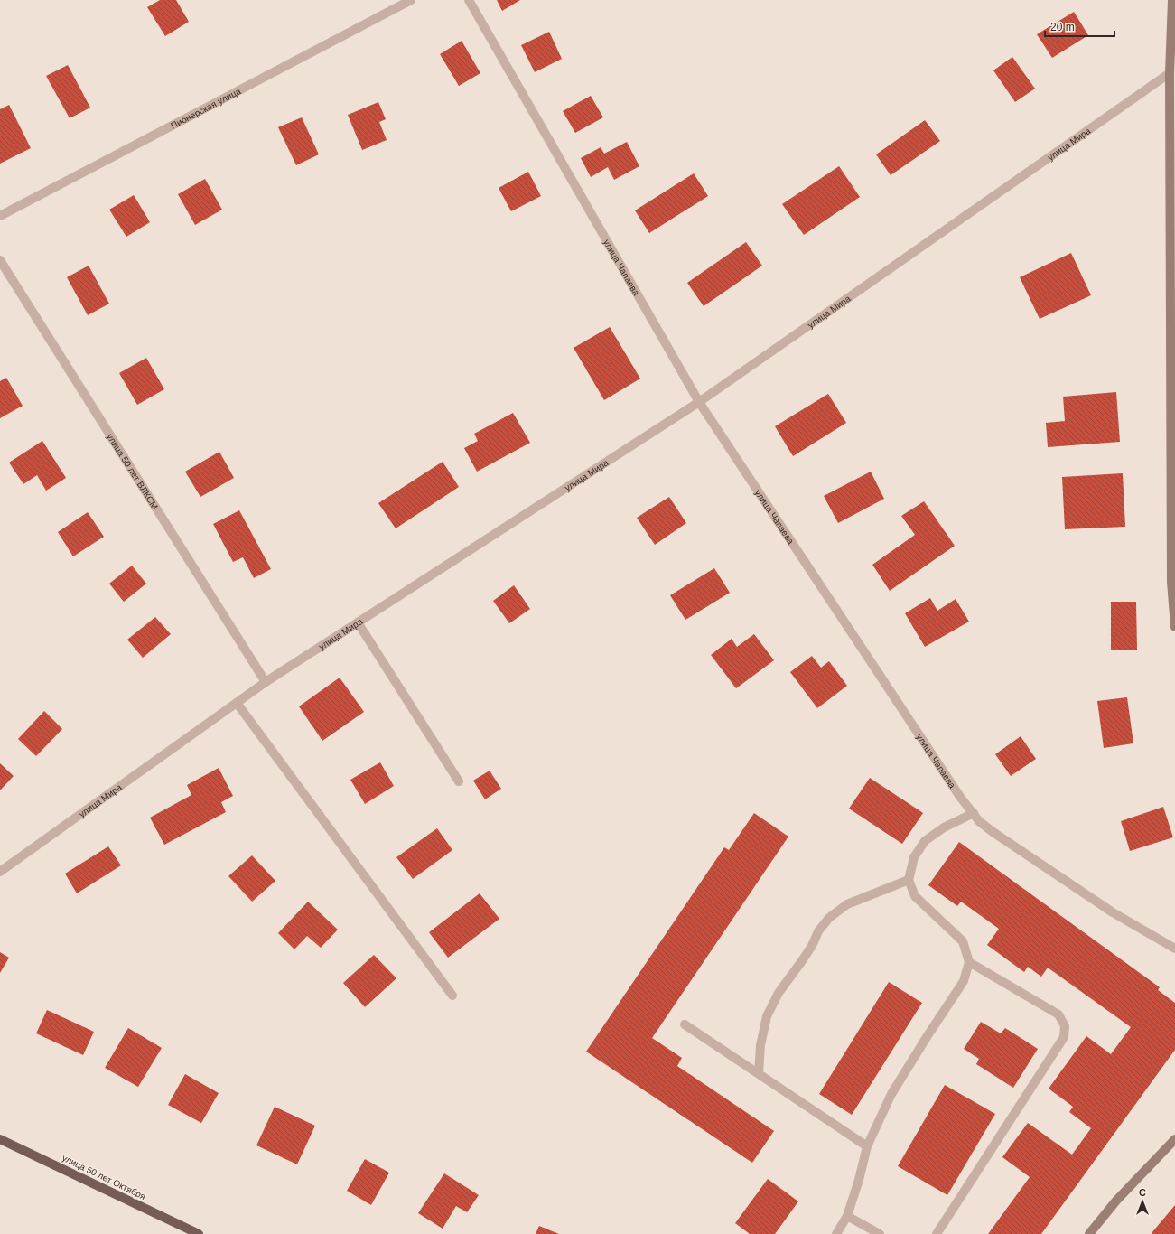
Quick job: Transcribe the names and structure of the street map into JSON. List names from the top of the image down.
{
  "streets": {
    "main road": ["улица 50 лет Октября"],
    "street": [
      "Пионерская улица",
      "улица Мира",
      "улица Чапаева",
      "улица 50 лет ВЛКСМ"
    ]
  },
  "crossings": [
    ["улица Мира", "улица Чапаева"],
    ["улица Мира", "улица 50 лет ВЛКСМ"]
  ],
  "scale_bar": "20 m",
  "north": "top"
}
